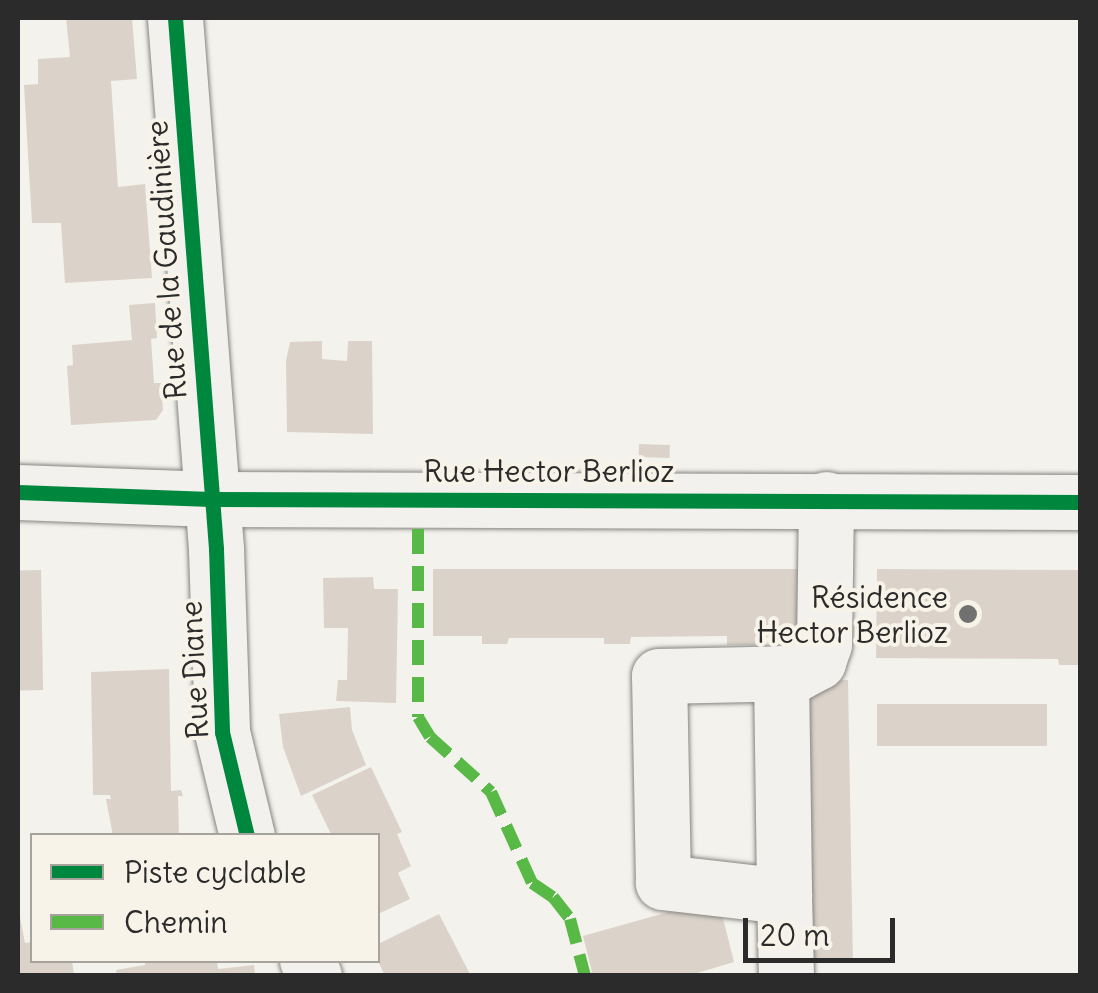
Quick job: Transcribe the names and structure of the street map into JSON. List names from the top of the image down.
{
  "streets": {
    "street": ["Rue de la Gaudinière", "Rue Hector Berlioz", "Rue Diane"]
  },
  "crossings": [
    ["Rue de la Gaudinière", "Rue Hector Berlioz"],
    ["Rue de la Gaudinière", "Rue Diane"],
    ["Rue Hector Berlioz", "Rue Diane"]
  ],
  "places": ["Résidence Hector Berlioz"],
  "legend": ["Piste cyclable", "Chemin"],
  "scale_bar": "20 m"
}
